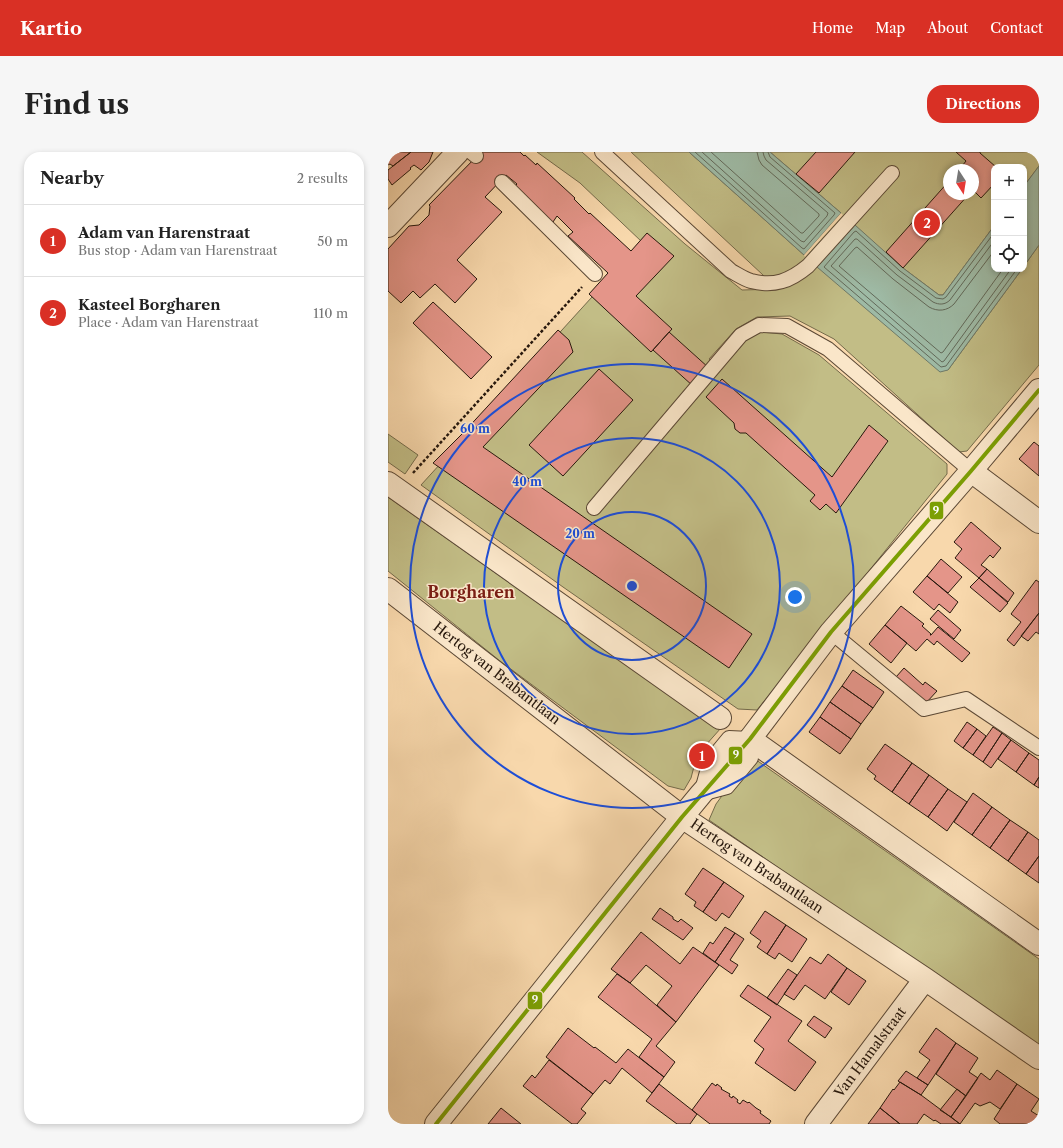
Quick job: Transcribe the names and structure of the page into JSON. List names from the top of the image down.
{
  "streets": {
    "street": ["Hertog van Brabantlaan", "Van Hamalstraat"]
  },
  "crossings": [
    ["Hertog van Brabantlaan", "Van Hamalstraat"]
  ],
  "districts": ["Borgharen"],
  "lines": ["transit line 9"],
  "north": "bottom",
  "page": {
    "header": "Kartio",
    "nav": [
      "Home",
      "Map",
      "About",
      "Contact"
    ],
    "buttons": "Directions",
    "title": "Find us",
    "heading": ["Nearby", "2 results"],
    "map_buttons": ["+", "−"],
    "list": [
      {
        "mark": "1",
        "name": "Adam van Harenstraat",
        "note": "Bus stop · Adam van Harenstraat",
        "value": "50 m"
      },
      {
        "mark": "2",
        "name": "Kasteel Borgharen",
        "note": "Place · Adam van Harenstraat",
        "value": "110 m"
      }
    ],
    "pins": ["2", "1"]
  },
  "rings": ["60 m", "40 m", "20 m"]
}
